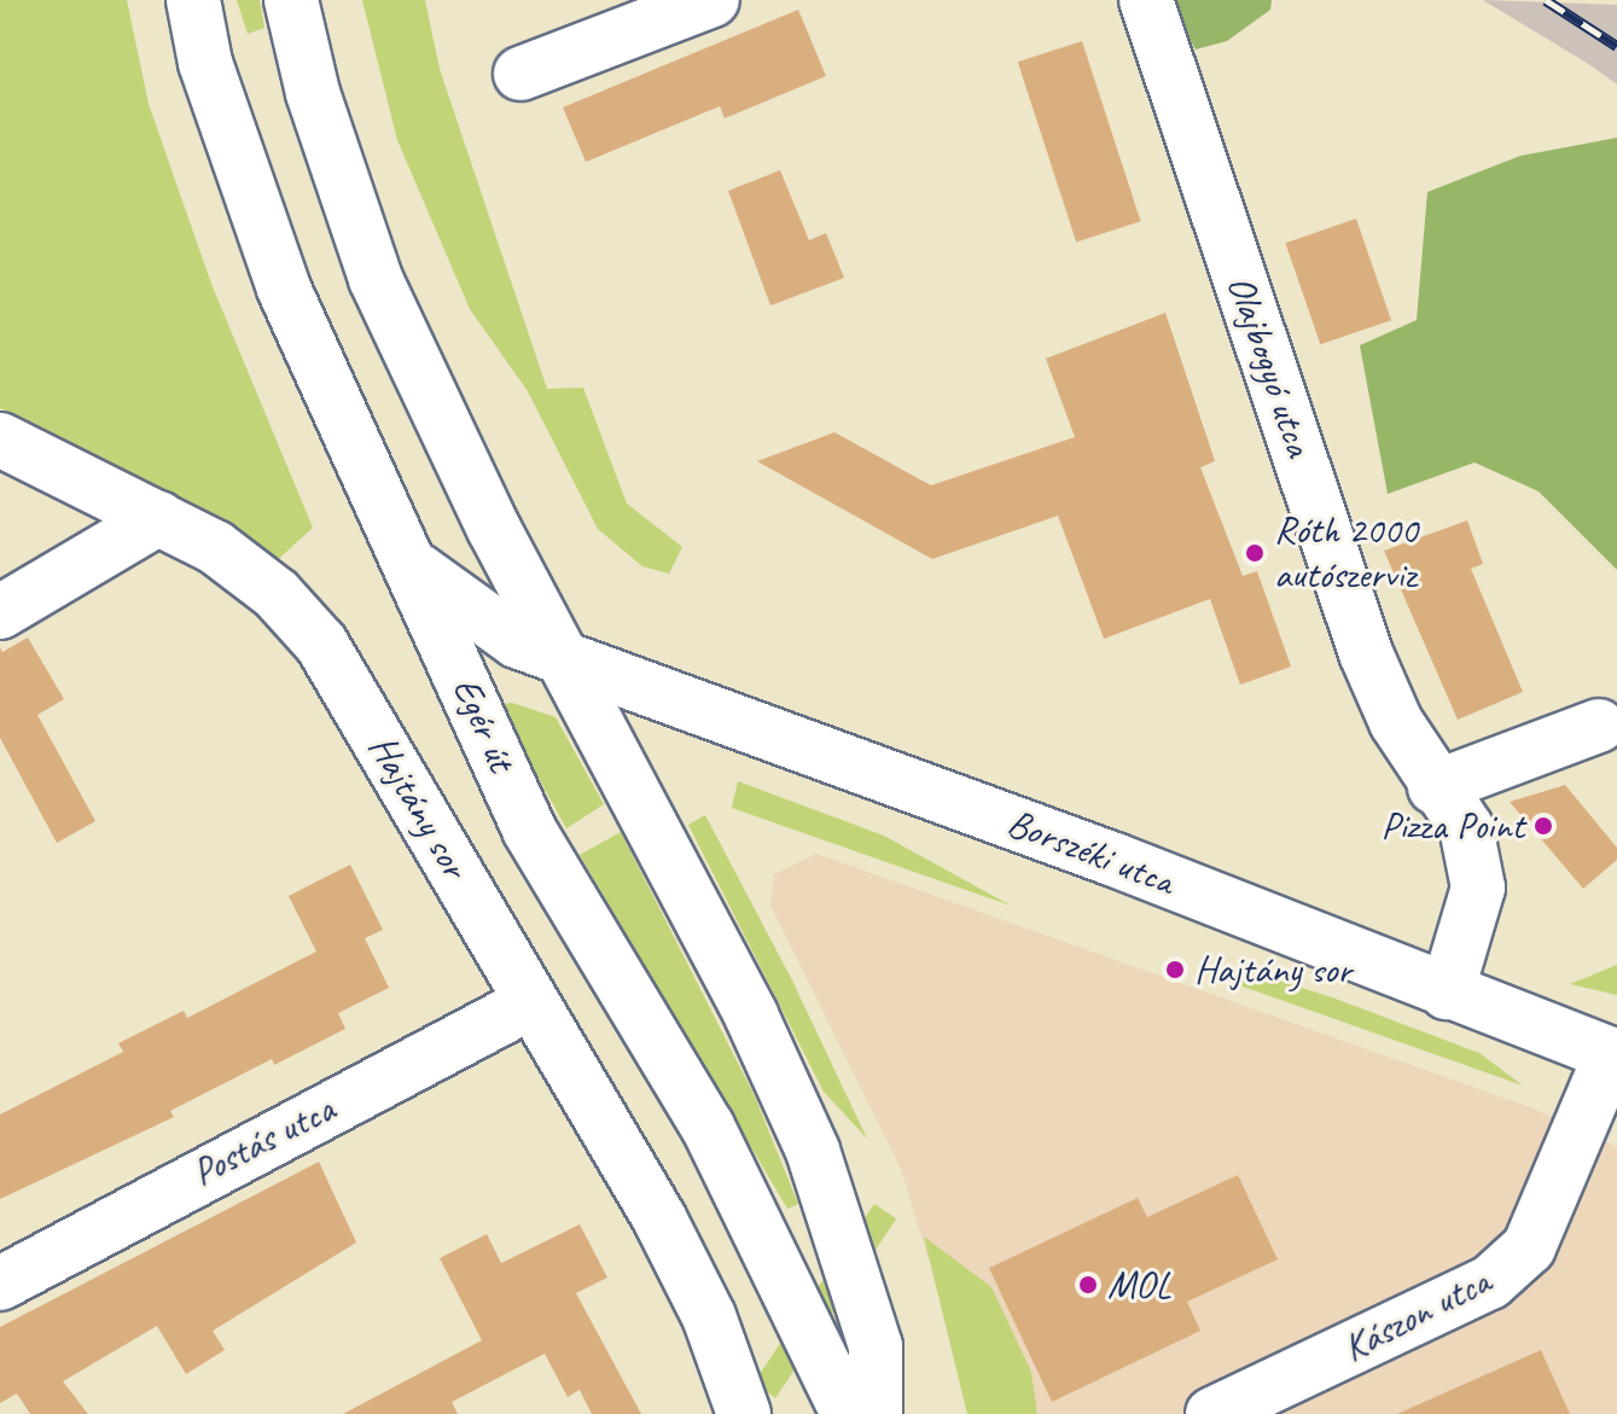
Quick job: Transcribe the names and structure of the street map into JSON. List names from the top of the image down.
{
  "streets": {
    "main road": [
      "Olajbogyó utca",
      "Egér út",
      "Hajtány sor",
      "Borszéki utca",
      "Postás utca",
      "Kászon utca"
    ]
  },
  "crossings": [
    ["Olajbogyó utca", "Borszéki utca"],
    ["Egér út", "Borszéki utca"],
    ["Hajtány sor", "Postás utca"],
    ["Borszéki utca", "Kászon utca"]
  ],
  "places": [
    "Róth 2000 autószerviz",
    "Pizza Point",
    "Hajtány sor",
    "MOL"
  ]
}
